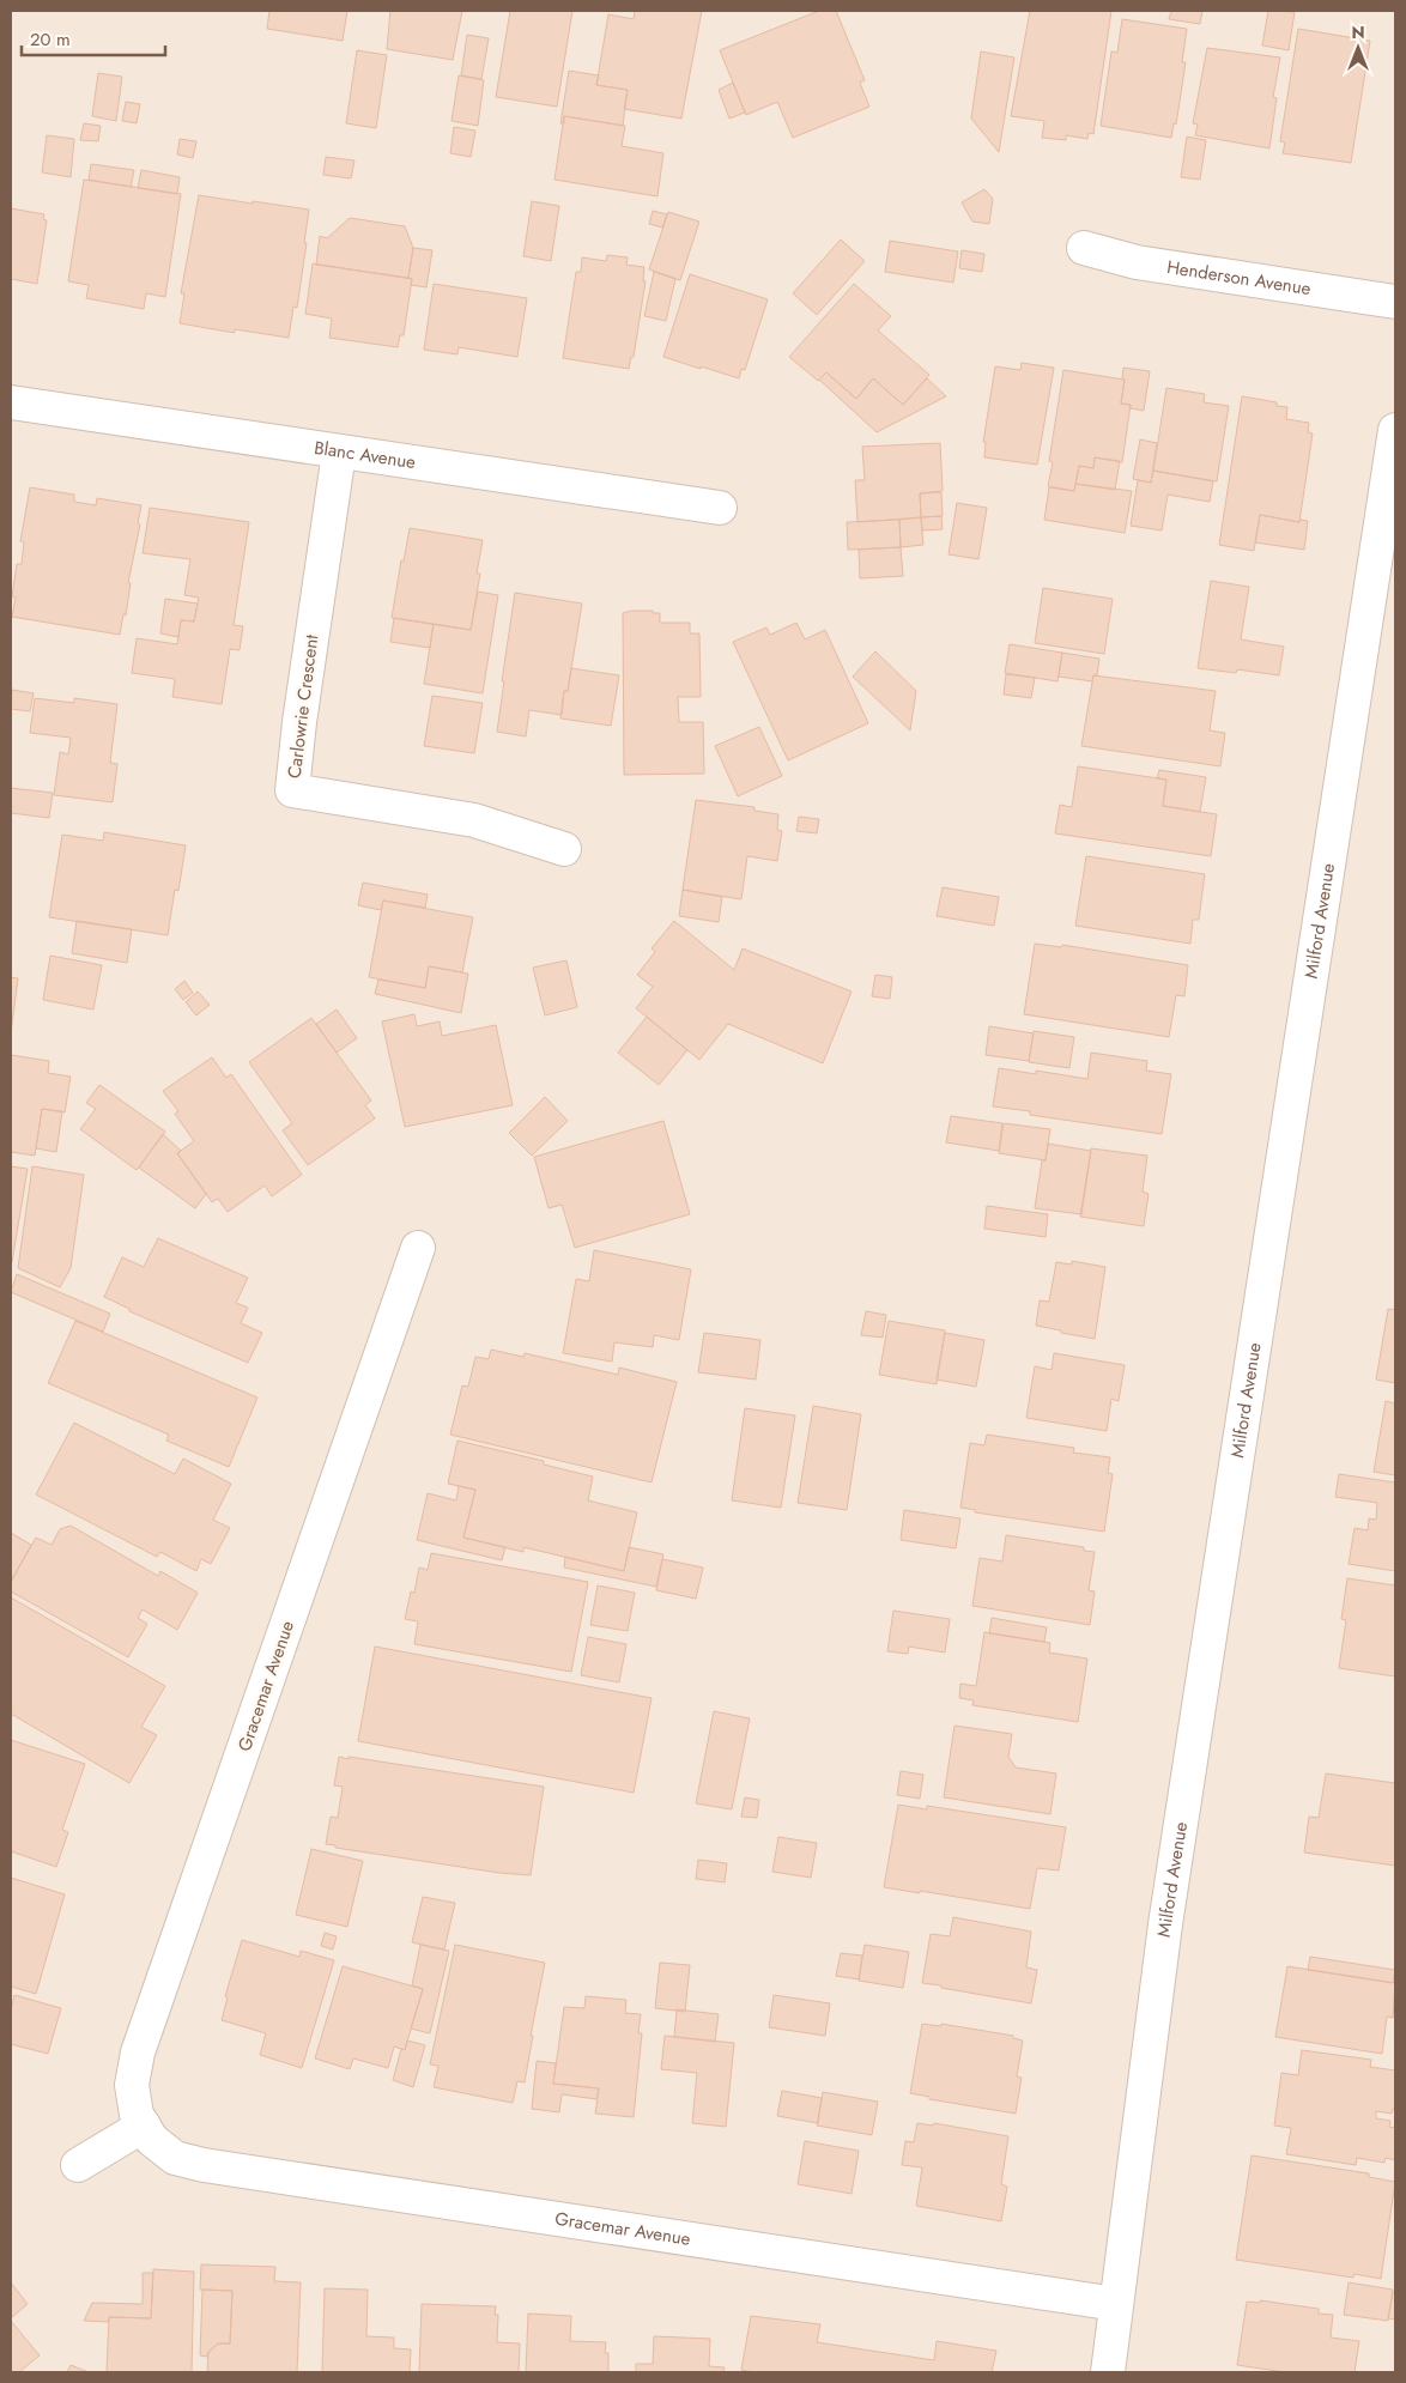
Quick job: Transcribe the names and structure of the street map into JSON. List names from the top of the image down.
{
  "streets": {
    "street": [
      "Henderson Avenue",
      "Blanc Avenue",
      "Carlowrie Crescent",
      "Milford Avenue",
      "Gracemar Avenue"
    ]
  },
  "crossings": [
    ["Blanc Avenue", "Carlowrie Crescent"],
    ["Milford Avenue", "Gracemar Avenue"]
  ],
  "scale_bar": "20 m",
  "north": "top"
}
